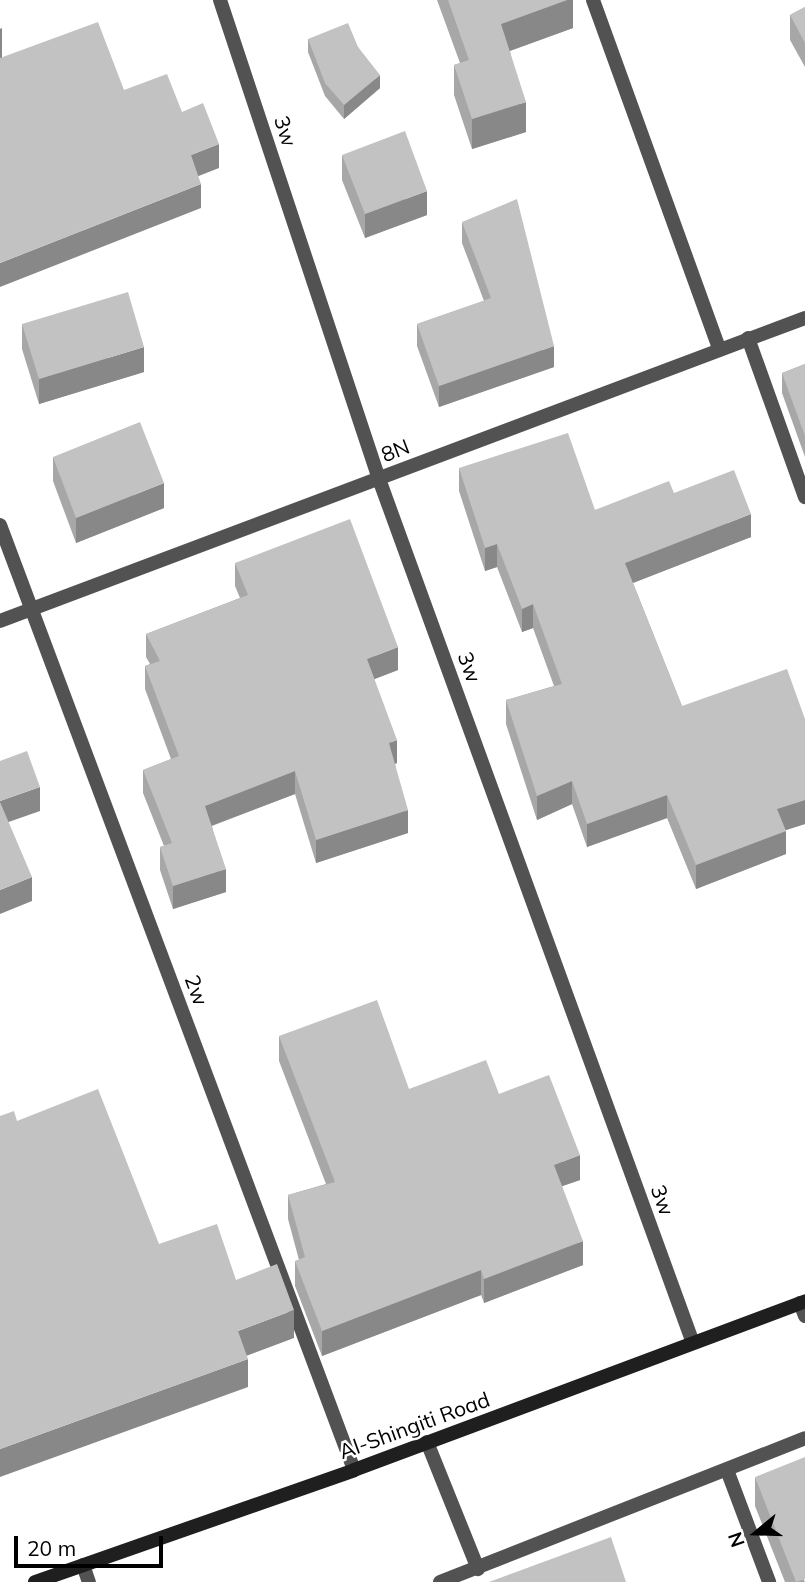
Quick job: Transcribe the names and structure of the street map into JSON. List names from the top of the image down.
{
  "streets": {
    "street": [
      "3w",
      "8N",
      "2w",
      "Al-Shingiti Road"
    ]
  },
  "crossings": [
    ["3w", "8N"],
    ["3w", "Al-Shingiti Road"],
    ["8N", "2w"],
    ["2w", "Al-Shingiti Road"]
  ],
  "scale_bar": "20 m",
  "north": "left"
}
